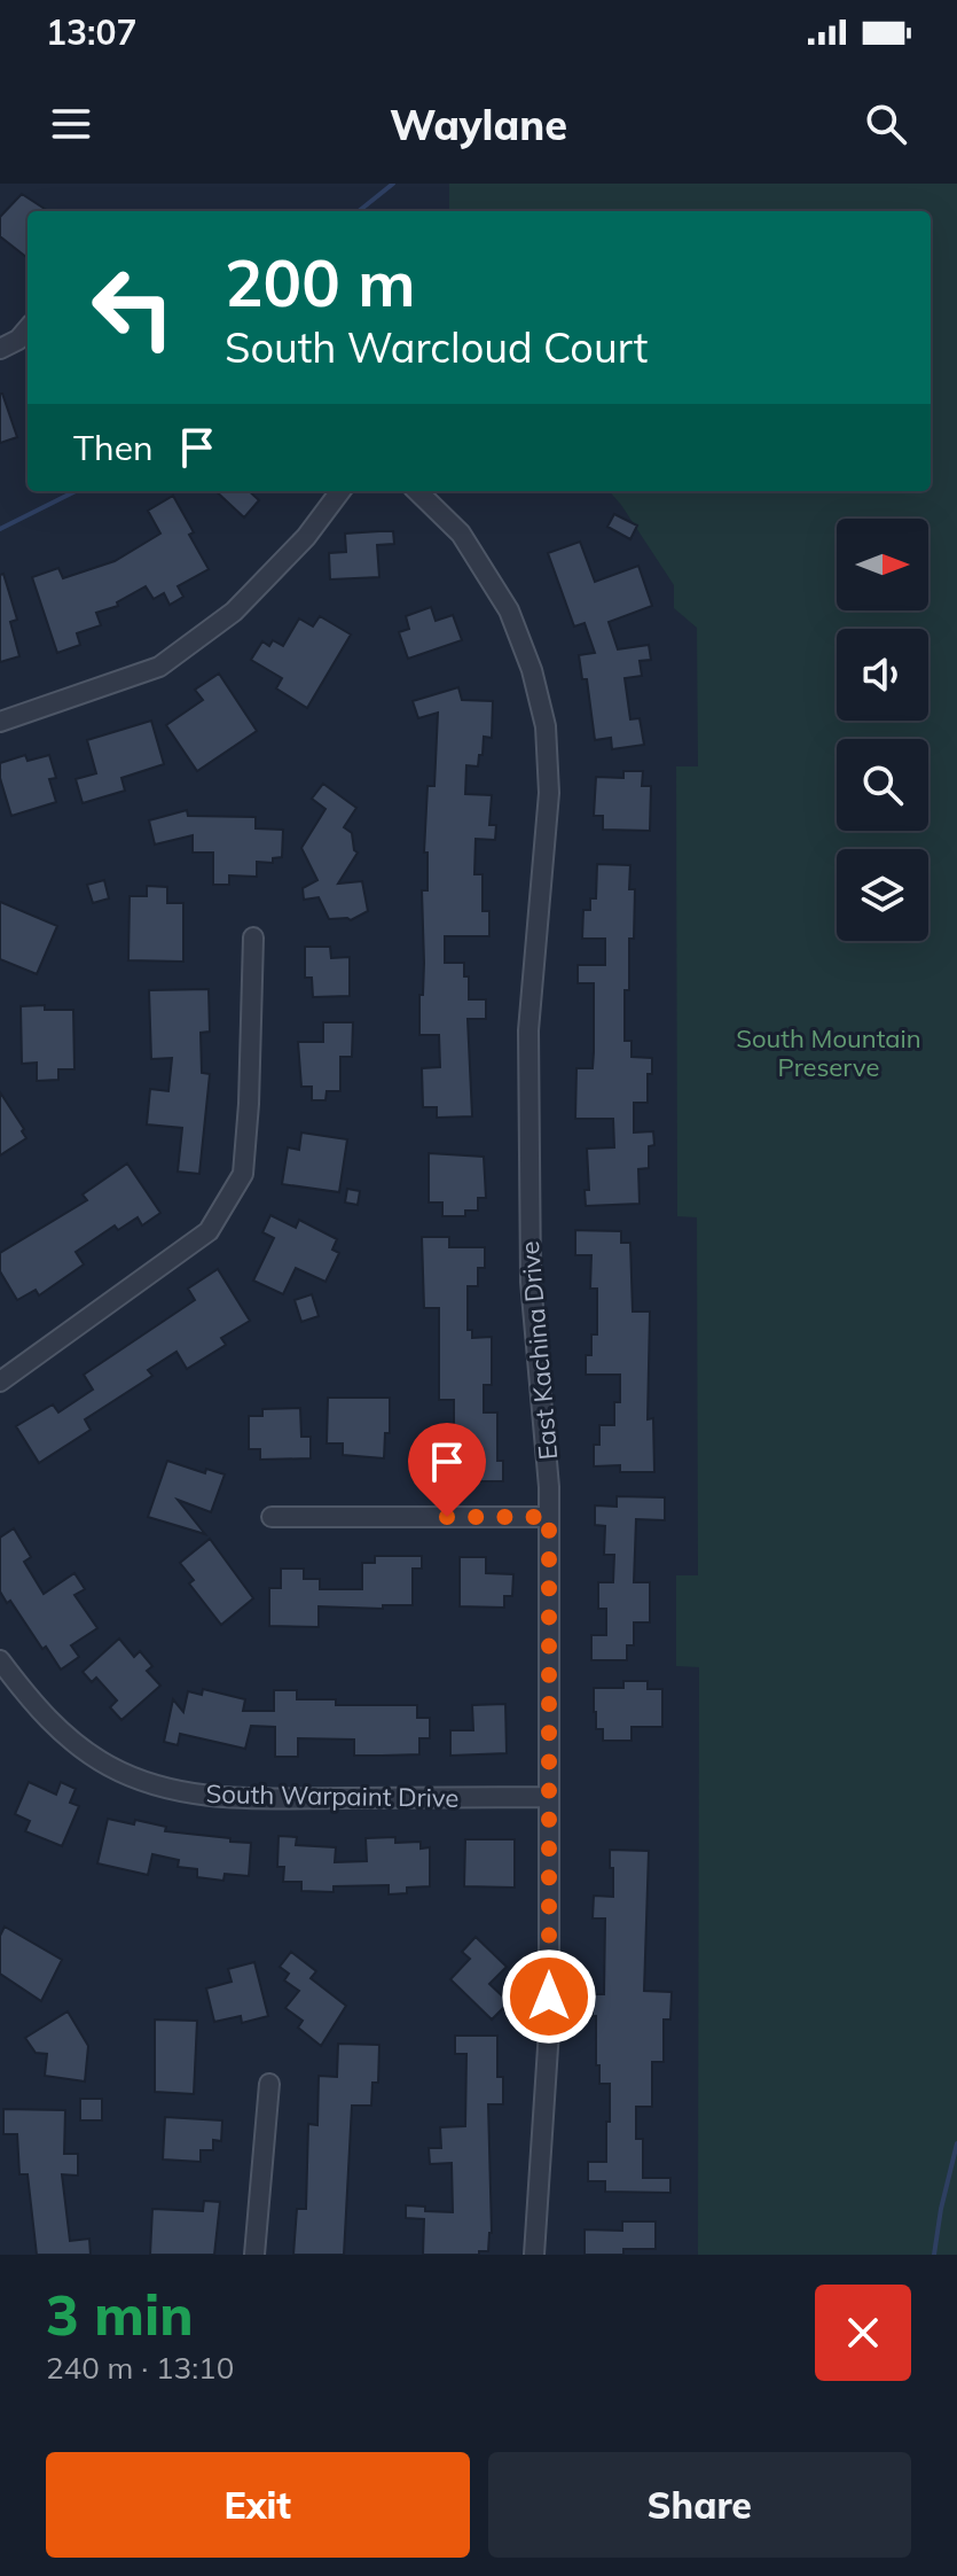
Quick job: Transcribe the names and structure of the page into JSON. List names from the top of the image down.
{
  "streets": {
    "street": ["East Kachina Drive", "South Warpaint Drive"]
  },
  "crossings": [
    ["East Kachina Drive", "South Warpaint Drive"]
  ],
  "parks": ["South Mountain Preserve"],
  "north": "right",
  "page": {
    "status": "13:07",
    "header": "Waylane",
    "turn": ["200 m", "South Warcloud Court"],
    "then": "Then",
    "heading": ["3 min", "240 m · 13:10"],
    "buttons": ["Exit", "Share"]
  }
}
